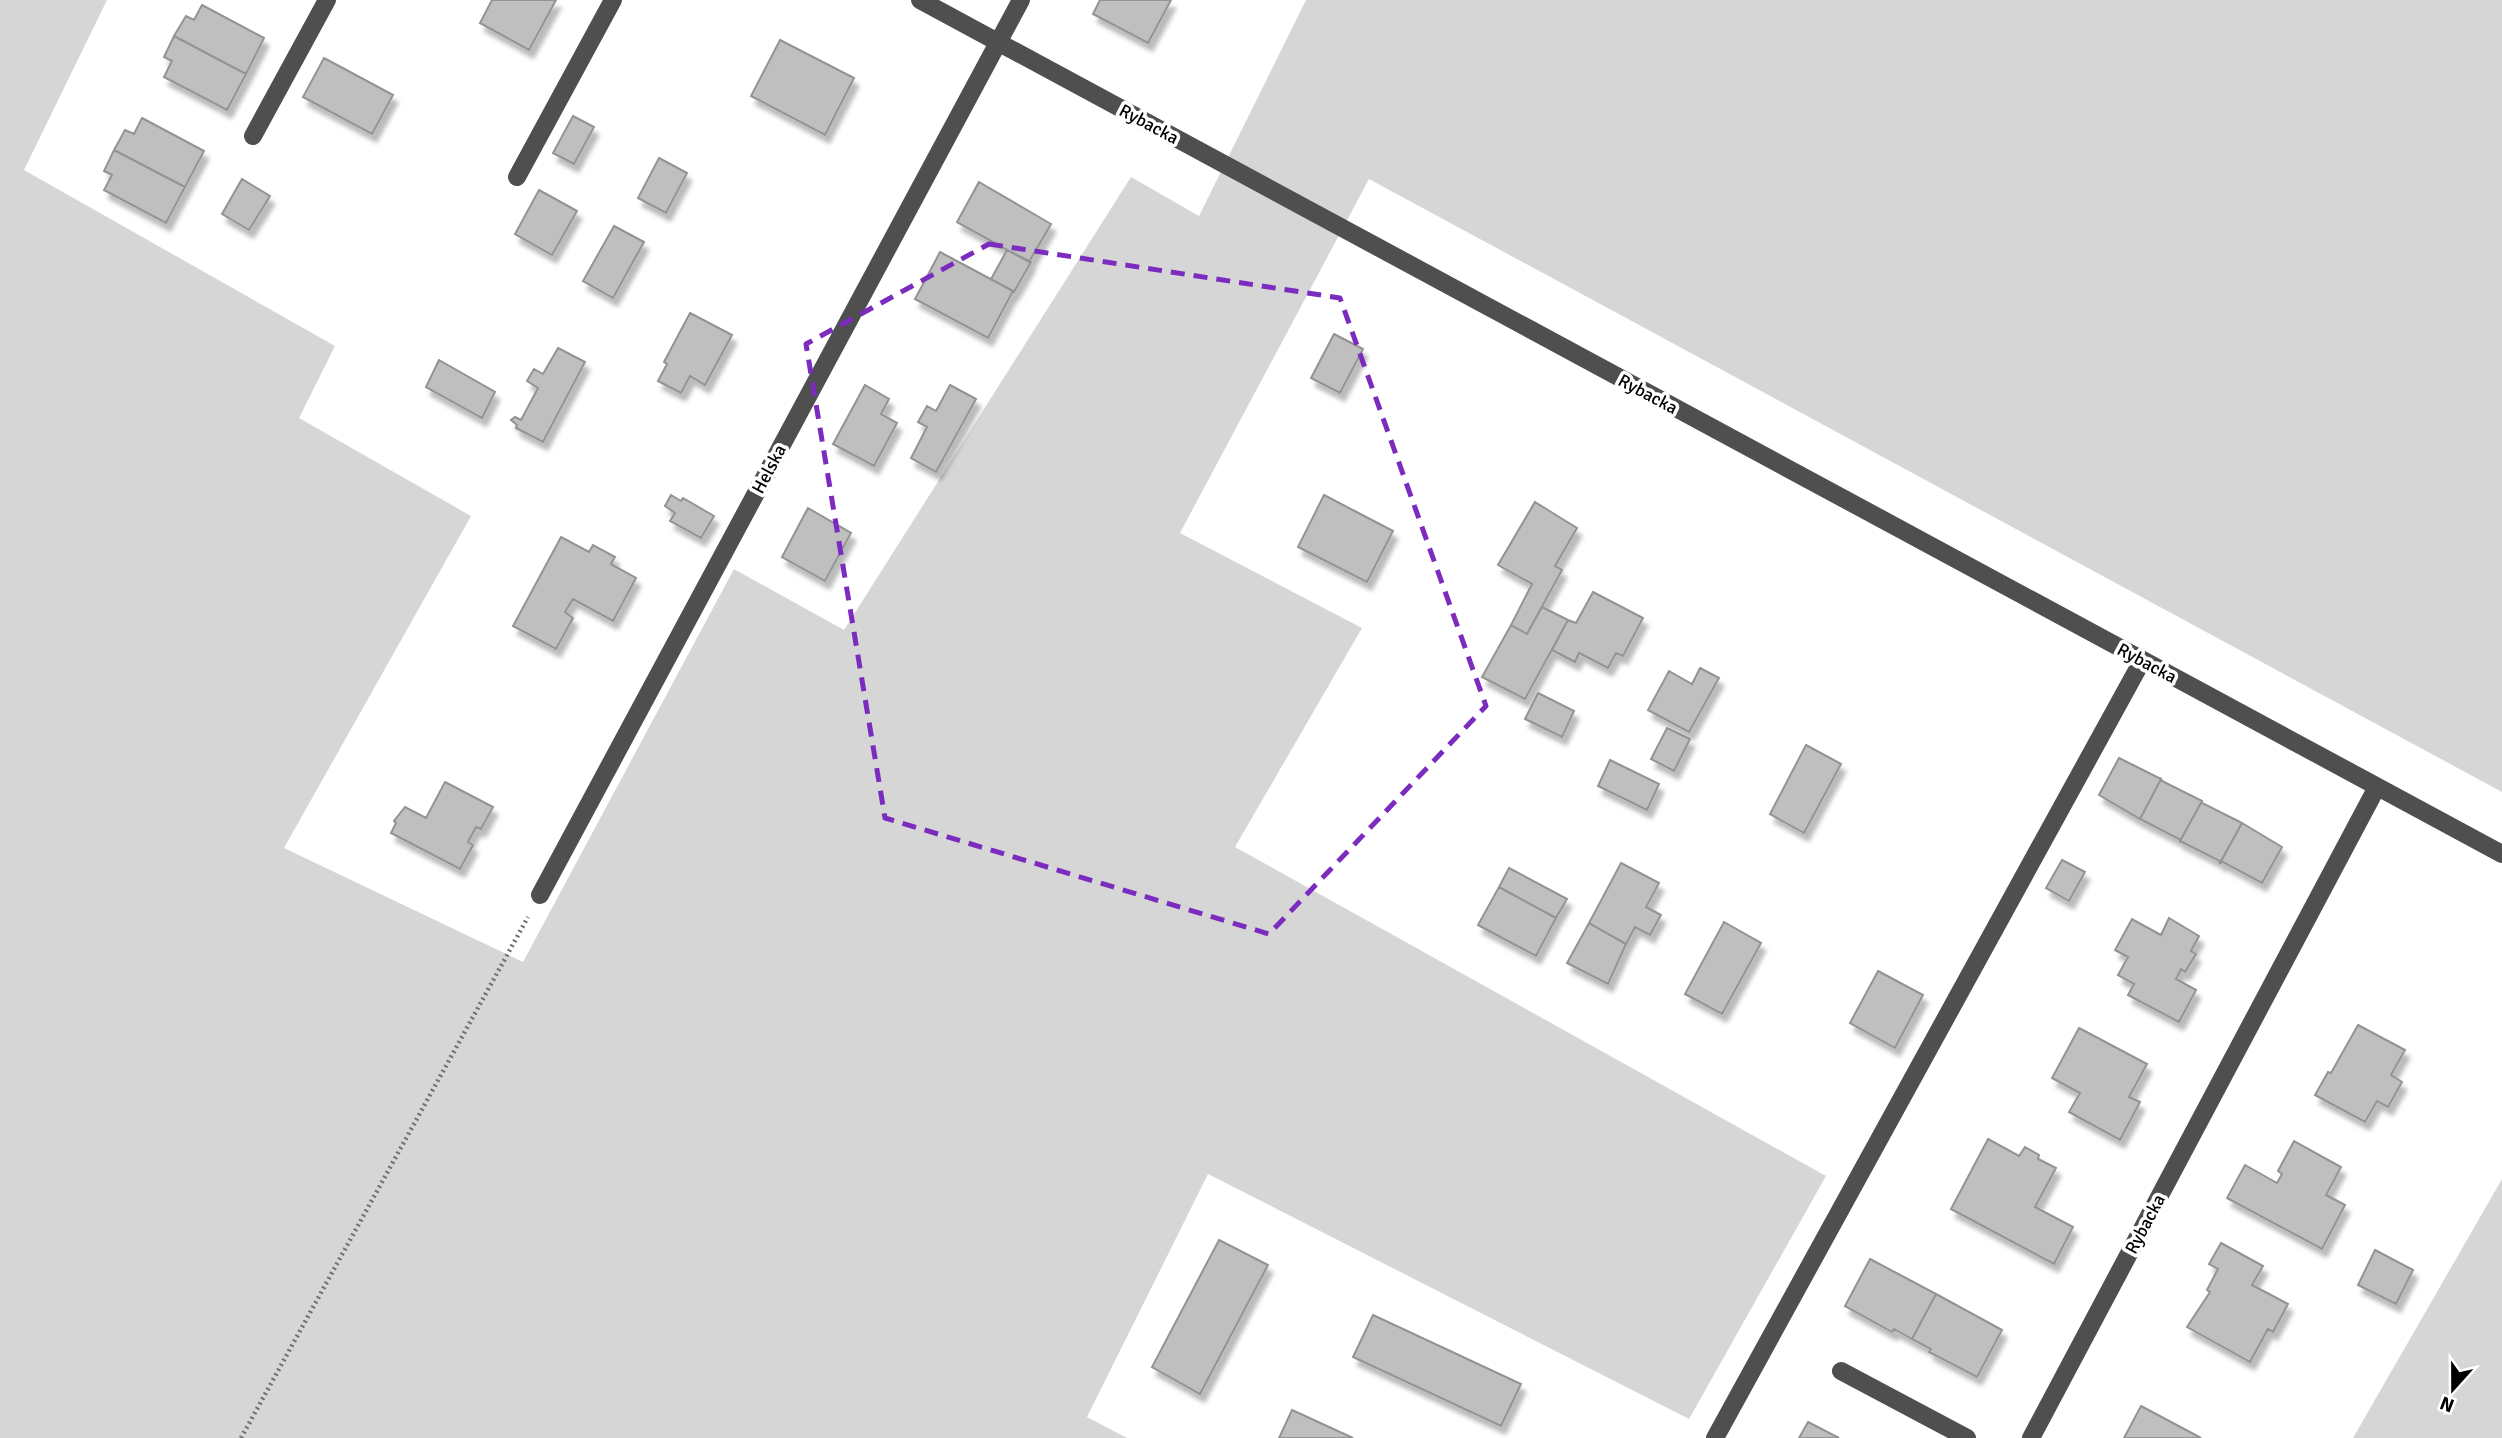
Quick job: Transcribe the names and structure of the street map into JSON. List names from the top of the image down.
{
  "streets": {
    "street": ["Rybacka", "Helska"]
  },
  "crossings": [
    ["Rybacka", "Helska"]
  ],
  "north": "bottom"
}
